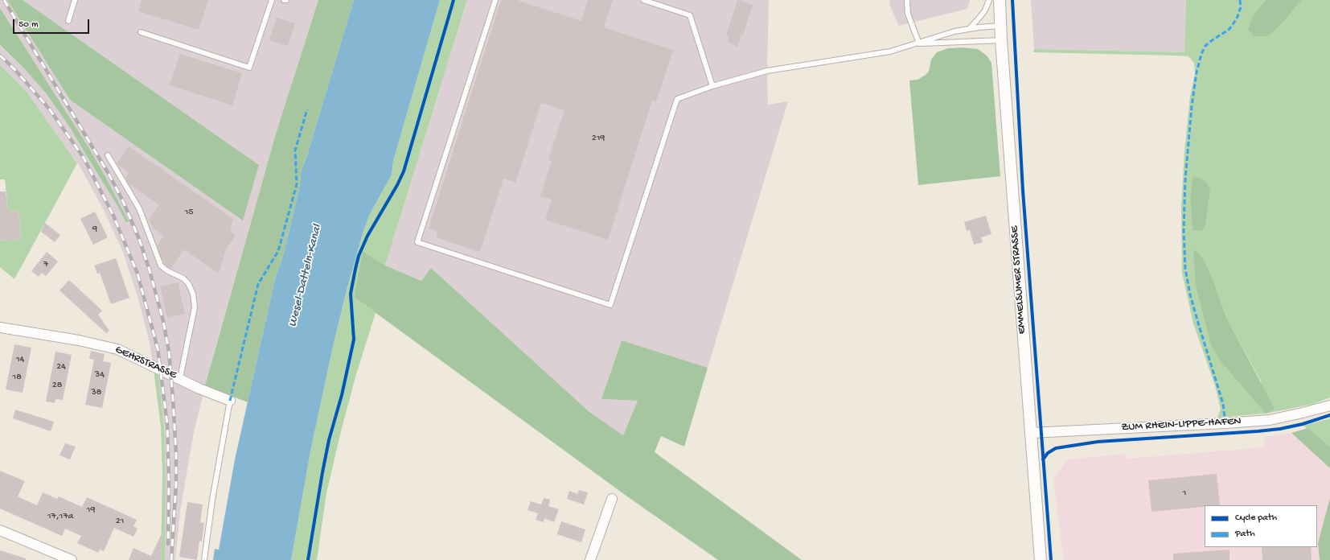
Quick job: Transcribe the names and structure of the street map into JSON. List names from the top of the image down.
{
  "streets": {
    "street": ["EMMELSUMER STRASSE", "GEHRSTRASSE", "ZUM RHEIN-LIPPE-HAFEN"]
  },
  "crossings": [
    ["EMMELSUMER STRASSE", "ZUM RHEIN-LIPPE-HAFEN"]
  ],
  "water": ["Wesel-Datteln-Kanal"],
  "house_numbers": [
    "219",
    "15",
    "9",
    "7",
    "14",
    "24",
    "34",
    "18",
    "28",
    "38",
    "1",
    "19",
    "17,17a",
    "21"
  ],
  "legend": ["Cycle path", "Path"],
  "scale_bar": "50 m"
}
